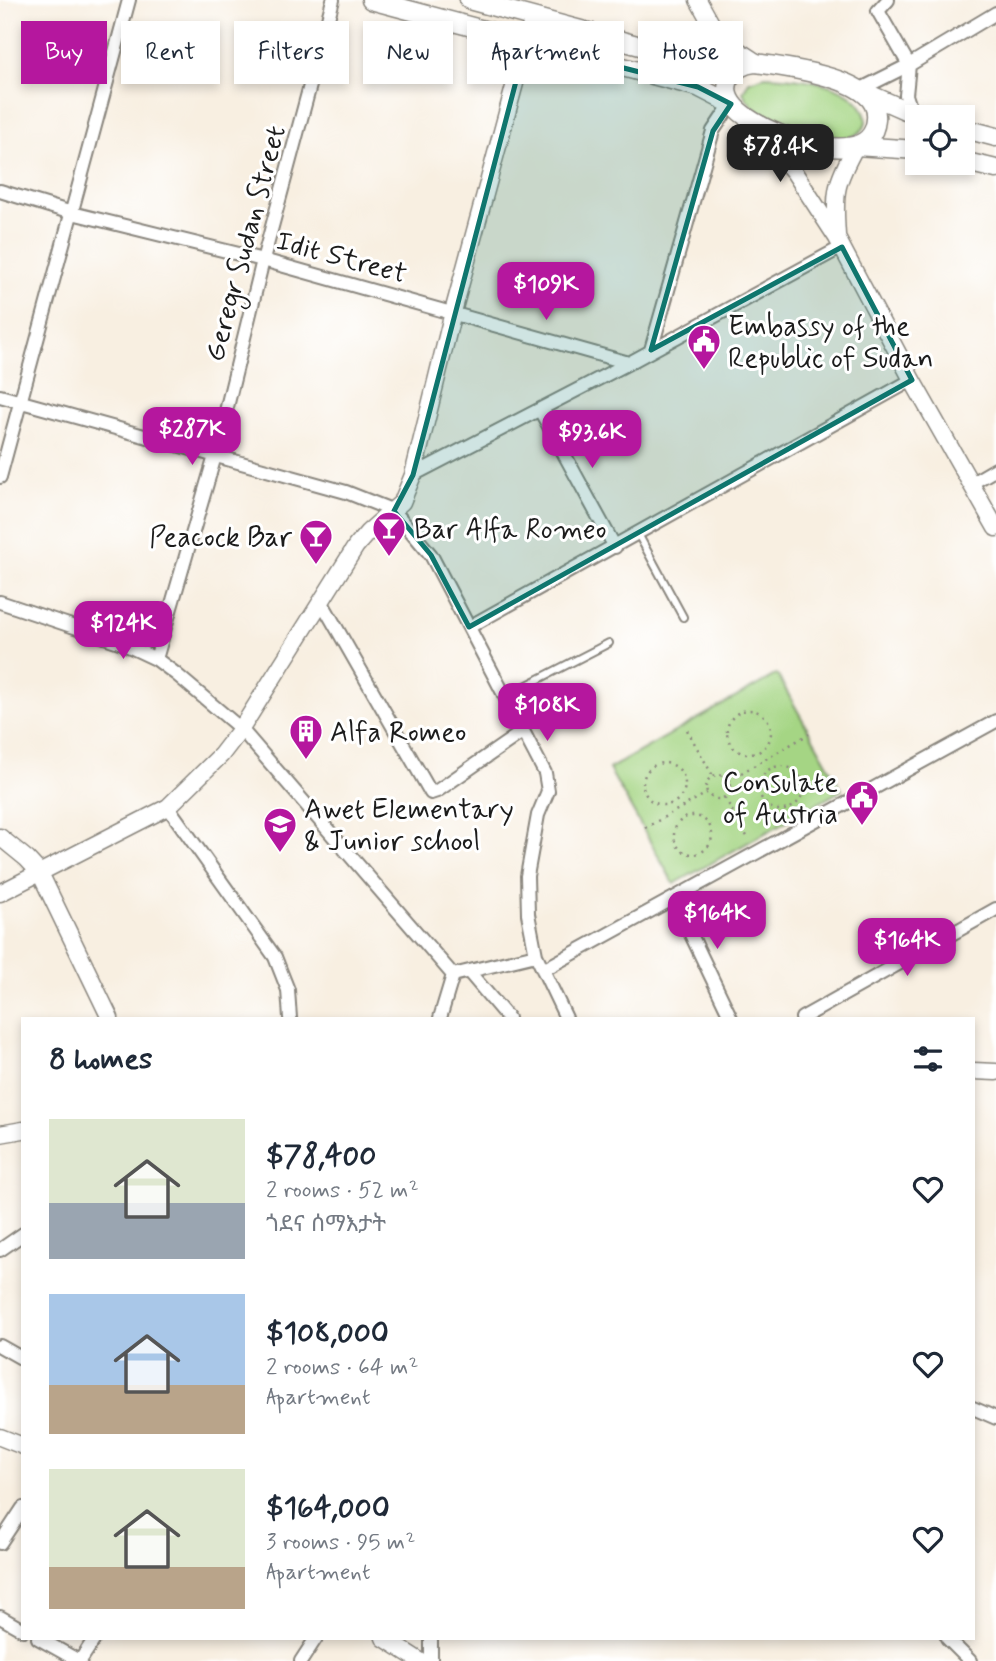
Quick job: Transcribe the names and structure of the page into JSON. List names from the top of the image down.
{
  "streets": {
    "street": ["Geregr Sudan Street", "Idit Street"]
  },
  "crossings": [
    ["Geregr Sudan Street", "Idit Street"]
  ],
  "places": {
    "public building": ["Embassy of the Republic of Sudan", "Consulate of Austria"],
    "bar": ["Bar Alfa Romeo", "Peacock Bar"],
    "building": ["Alfa Romeo"],
    "school or university": ["Awet Elementary & Junior school"]
  },
  "page": {
    "chip": [
      "Buy",
      "Rent",
      "Filters",
      "New",
      "Apartment",
      "House"
    ],
    "price": [
      "$78.4K",
      "$109K",
      "$287K",
      "$93.6K",
      "$124K",
      "$108K",
      "$164K",
      "$164K"
    ],
    "heading": "8 homes",
    "list": [
      {
        "name": "$78,400",
        "note": "2 rooms · 52 m² · ጎደና ሰማእታት"
      },
      {
        "name": "$108,000",
        "note": "2 rooms · 64 m² · Apartment"
      },
      {
        "name": "$164,000",
        "note": "3 rooms · 95 m² · Apartment"
      }
    ]
  }
}
